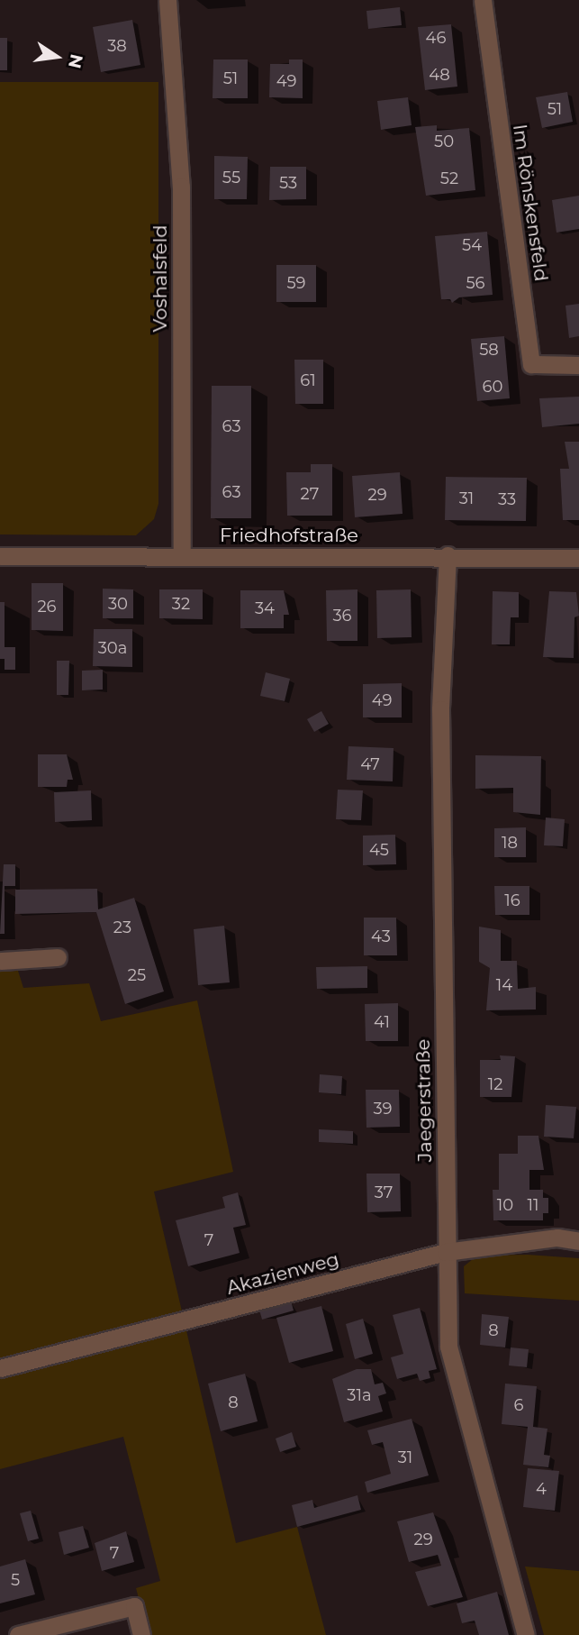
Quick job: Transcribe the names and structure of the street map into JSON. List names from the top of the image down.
{
  "streets": {
    "street": [
      "Im Rönskensfeld",
      "Voshalsfeld",
      "Friedhofstraße",
      "Jaegerstraße",
      "Akazienweg"
    ]
  },
  "crossings": [
    ["Voshalsfeld", "Friedhofstraße"],
    ["Friedhofstraße", "Jaegerstraße"],
    ["Jaegerstraße", "Akazienweg"]
  ],
  "house_numbers": [
    "46",
    "38",
    "48",
    "51",
    "49",
    "51",
    "50",
    "55",
    "52",
    "53",
    "54",
    "59",
    "56",
    "58",
    "61",
    "60",
    "63",
    "63",
    "27",
    "29",
    "31",
    "33",
    "30",
    "32",
    "26",
    "34",
    "36",
    "30a",
    "49",
    "47",
    "18",
    "45",
    "16",
    "23",
    "43",
    "25",
    "14",
    "41",
    "12",
    "39",
    "37",
    "10",
    "11",
    "7",
    "8",
    "31a",
    "8",
    "6",
    "31",
    "4",
    "29",
    "7",
    "5"
  ],
  "north": "right"
}
